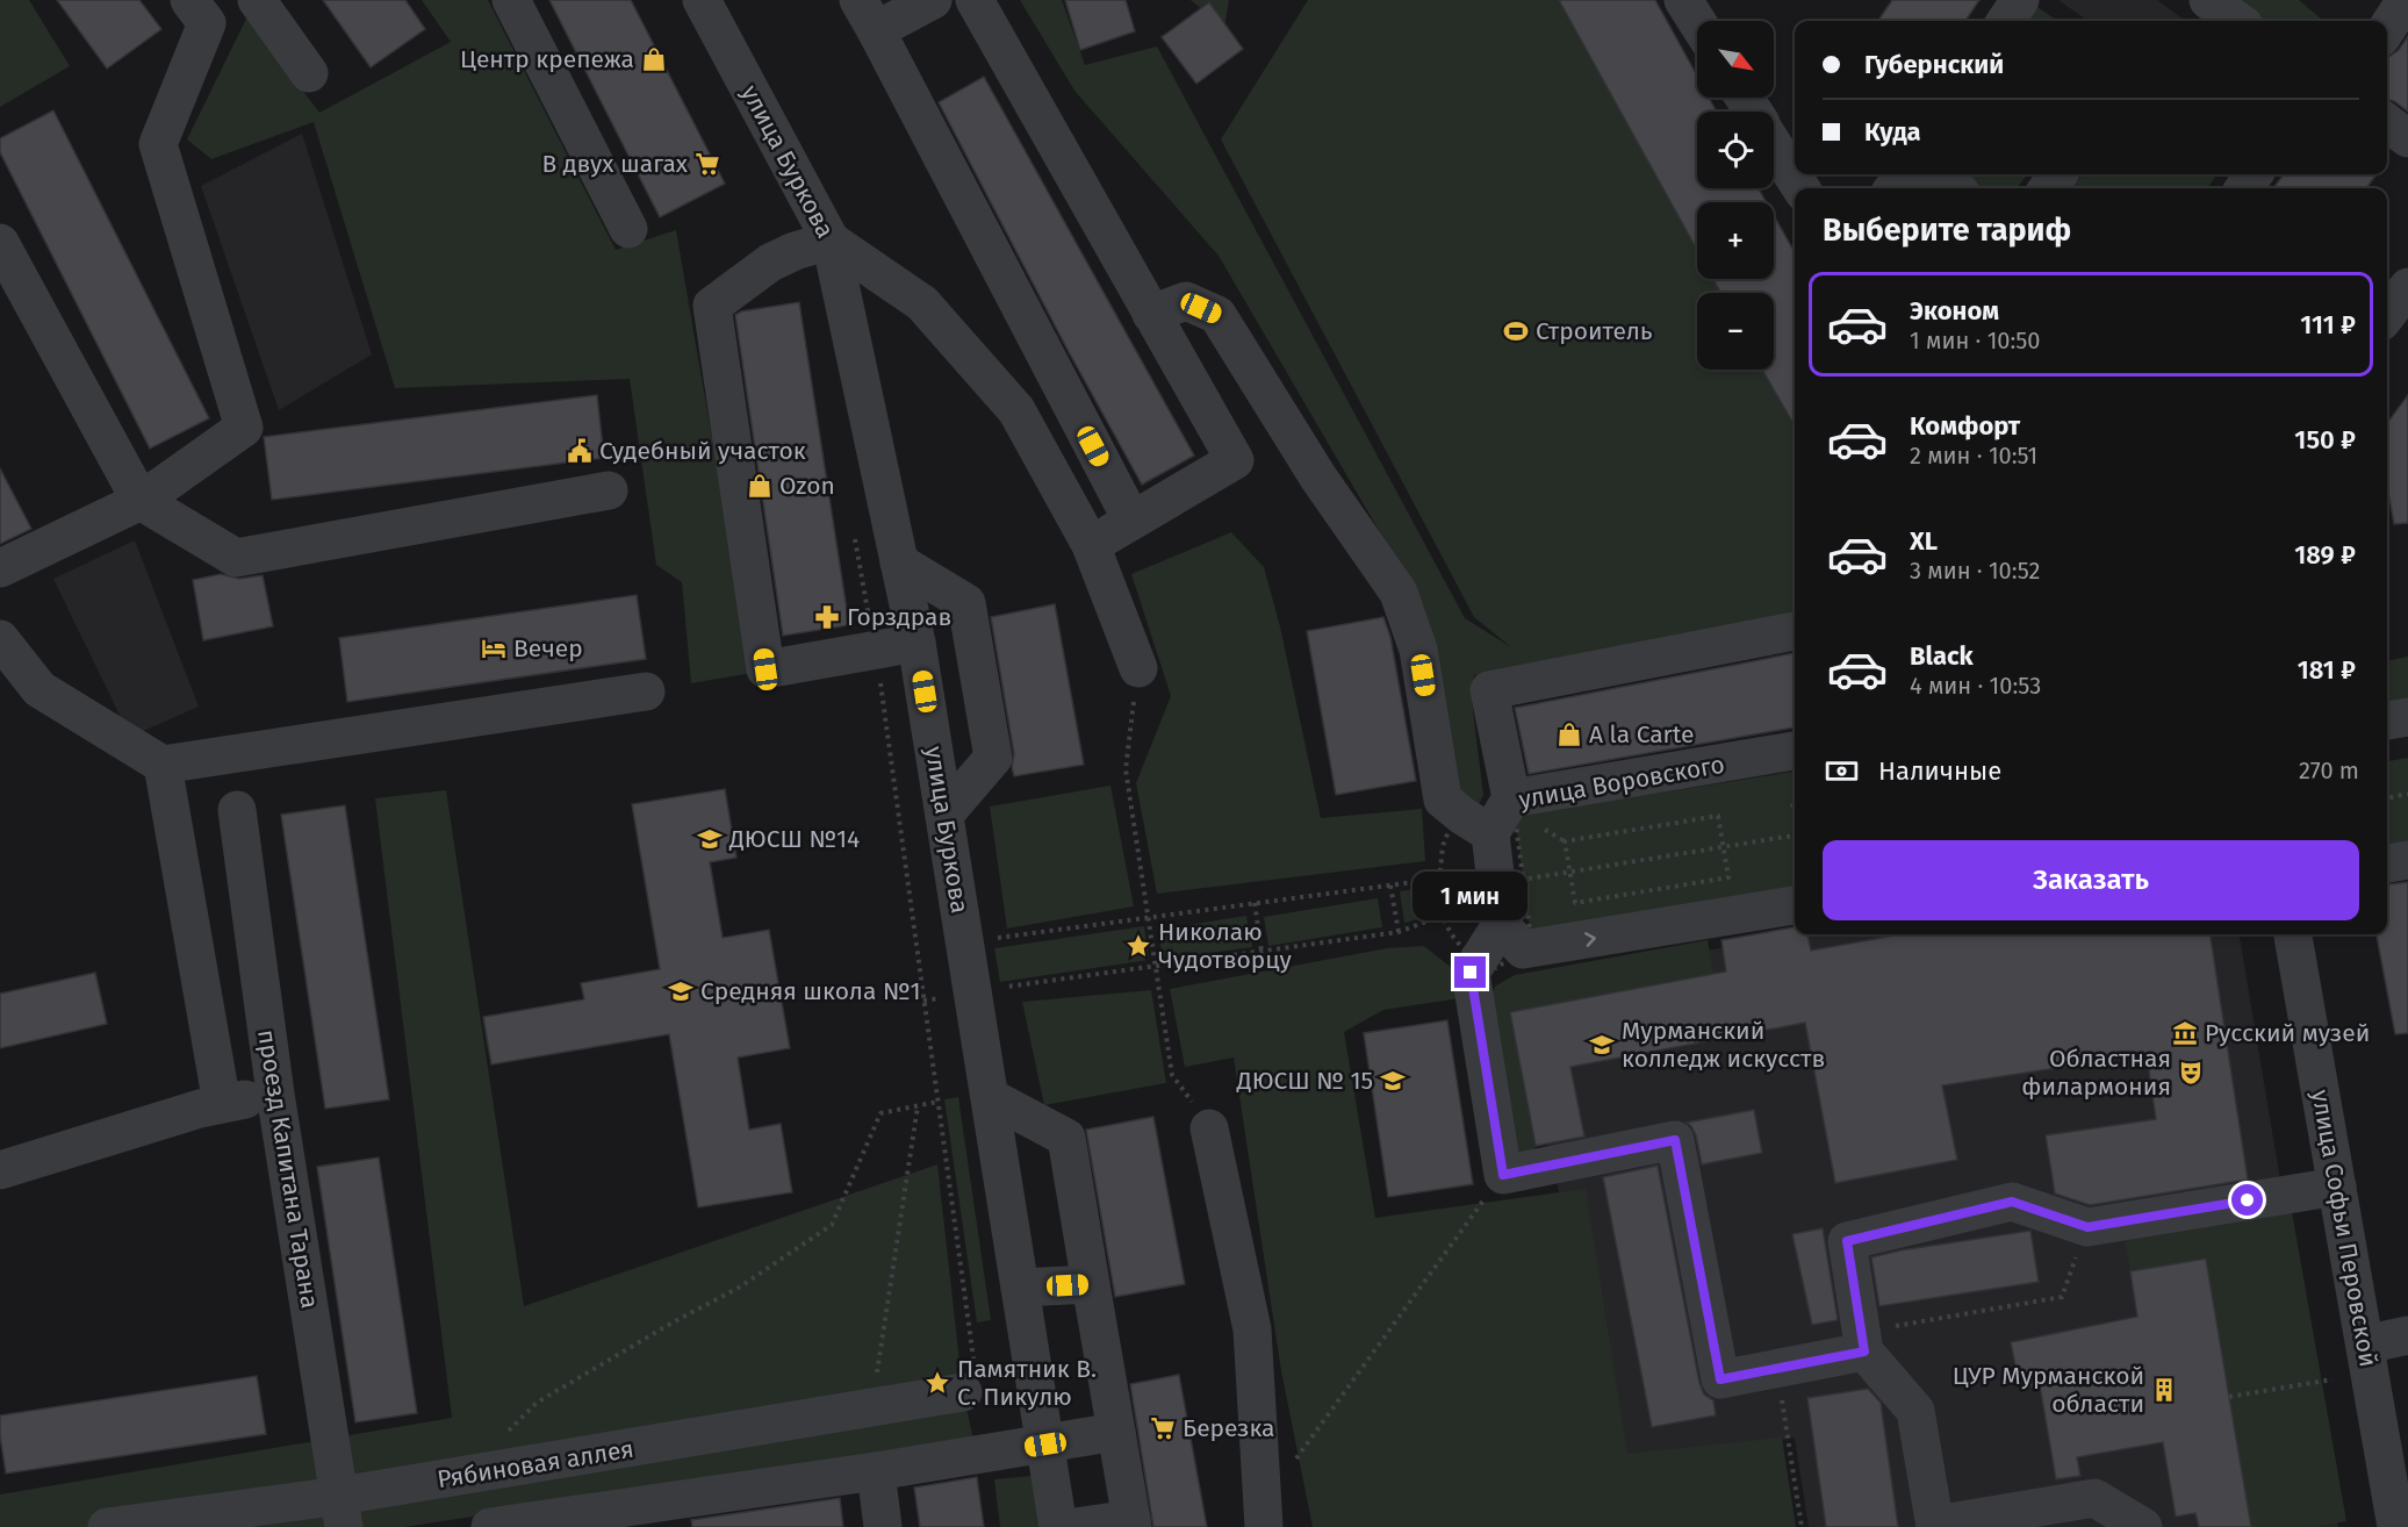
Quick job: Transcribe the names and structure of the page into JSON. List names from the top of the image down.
{
  "streets": {
    "street": [
      "улица Буркова",
      "улица Воровского",
      "проезд Капитана Тарана",
      "улица Софьи Перовской",
      "Рябиновая аллея"
    ]
  },
  "crossings": [
    ["проезд Капитана Тарана", "Рябиновая аллея"]
  ],
  "places": {
    "shop": ["Центр крепежа", "Ozon", "A la Carte"],
    "supermarket": ["В двух шагах", "Березка"],
    "sports": ["Строитель"],
    "public building": ["Судебный участок"],
    "pharmacy": ["Горздрав"],
    "hotel": ["Вечер"],
    "school or university": [
      "ДЮСШ №14",
      "Средняя школа №1",
      "Мурманский колледж искусств",
      "ДЮСШ № 15"
    ],
    "place": ["Николаю Чудотворцу", "Памятник В. С. Пикулю"],
    "museum": ["Русский музей"],
    "theatre": ["Областная филармония"],
    "building": ["ЦУР Мурманской области"]
  },
  "north": "bottom right",
  "page": {
    "map_buttons": ["+", "−"],
    "banner": ["Губернский", "Куда"],
    "heading": "Выберите тариф",
    "list": [
      {
        "name": "Эконом",
        "note": "1 мин · 10:50",
        "value": "111 ₽"
      },
      {
        "name": "Комфорт",
        "note": "2 мин · 10:51",
        "value": "150 ₽"
      },
      {
        "name": "XL",
        "note": "3 мин · 10:52",
        "value": "189 ₽"
      },
      {
        "name": "Black",
        "note": "4 мин · 10:53",
        "value": "181 ₽"
      }
    ],
    "pay": ["Наличные", "270 m"],
    "buttons": "Заказать",
    "bubble": "1 мин"
  }
}
